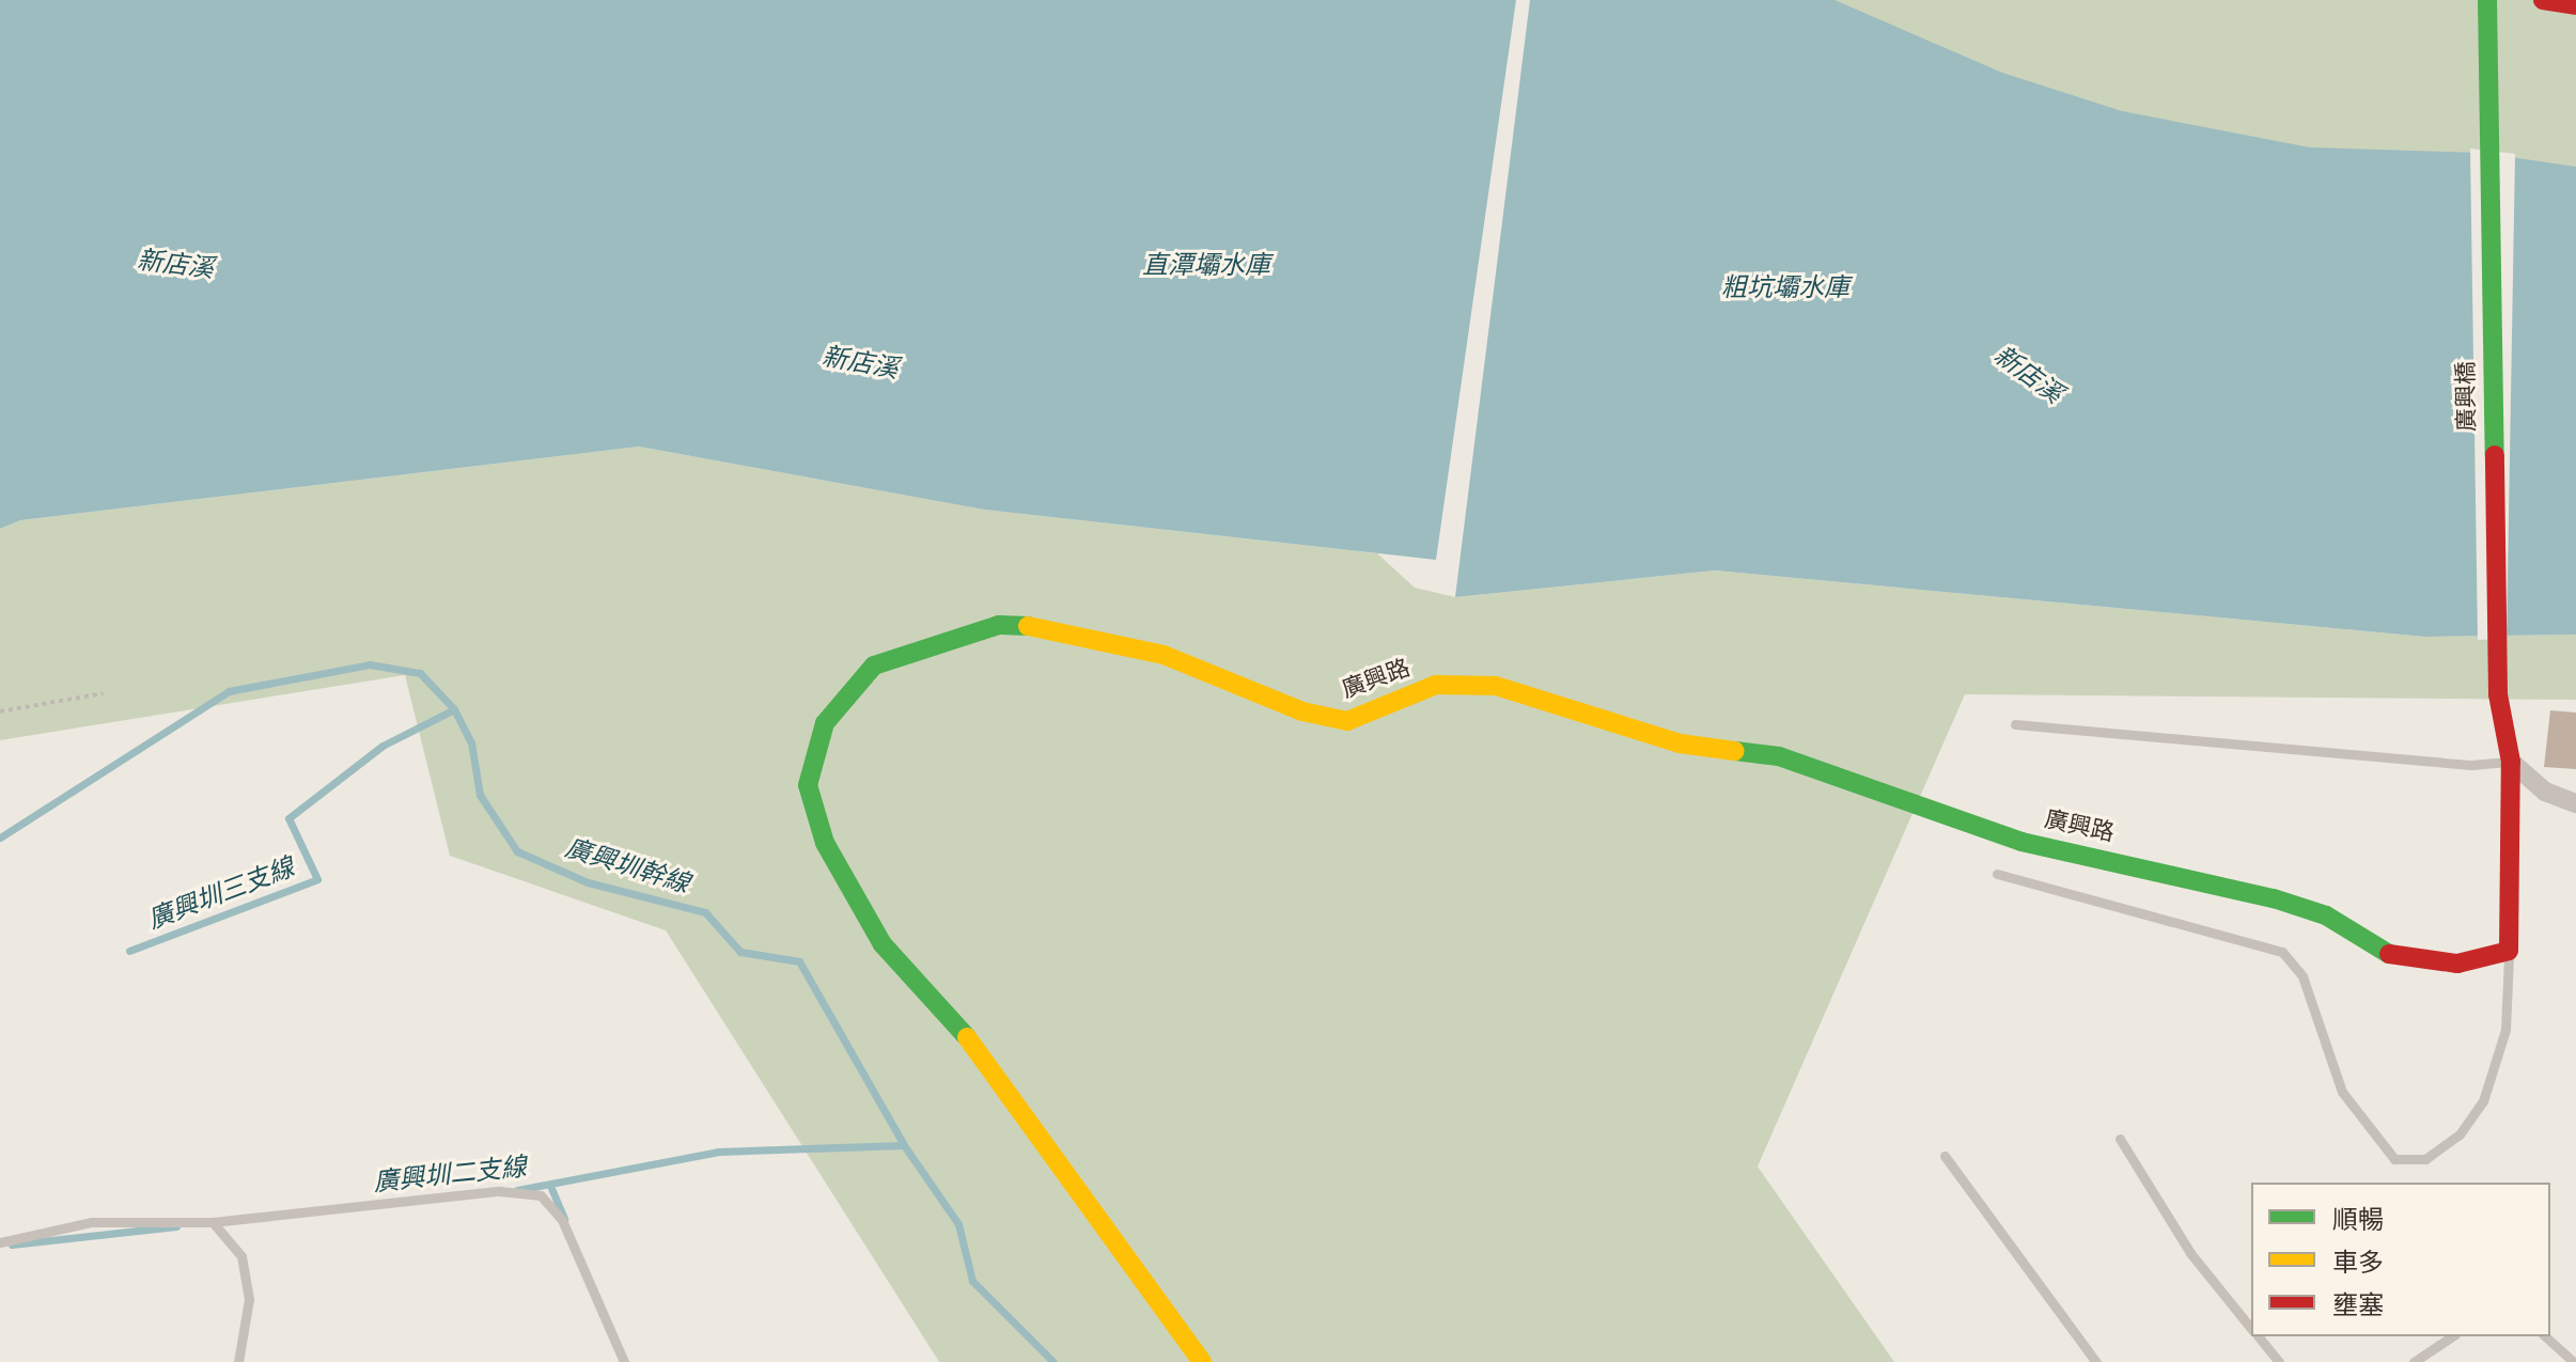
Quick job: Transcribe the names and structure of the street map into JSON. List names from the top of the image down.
{
  "streets": {
    "street": ["廣興橋", "廣興路"]
  },
  "water": [
    "新店溪",
    "直潭壩水庫",
    "粗坑壩水庫",
    "廣興圳幹線",
    "廣興圳三支線",
    "廣興圳二支線"
  ],
  "legend": ["順暢", "車多", "壅塞"]
}
